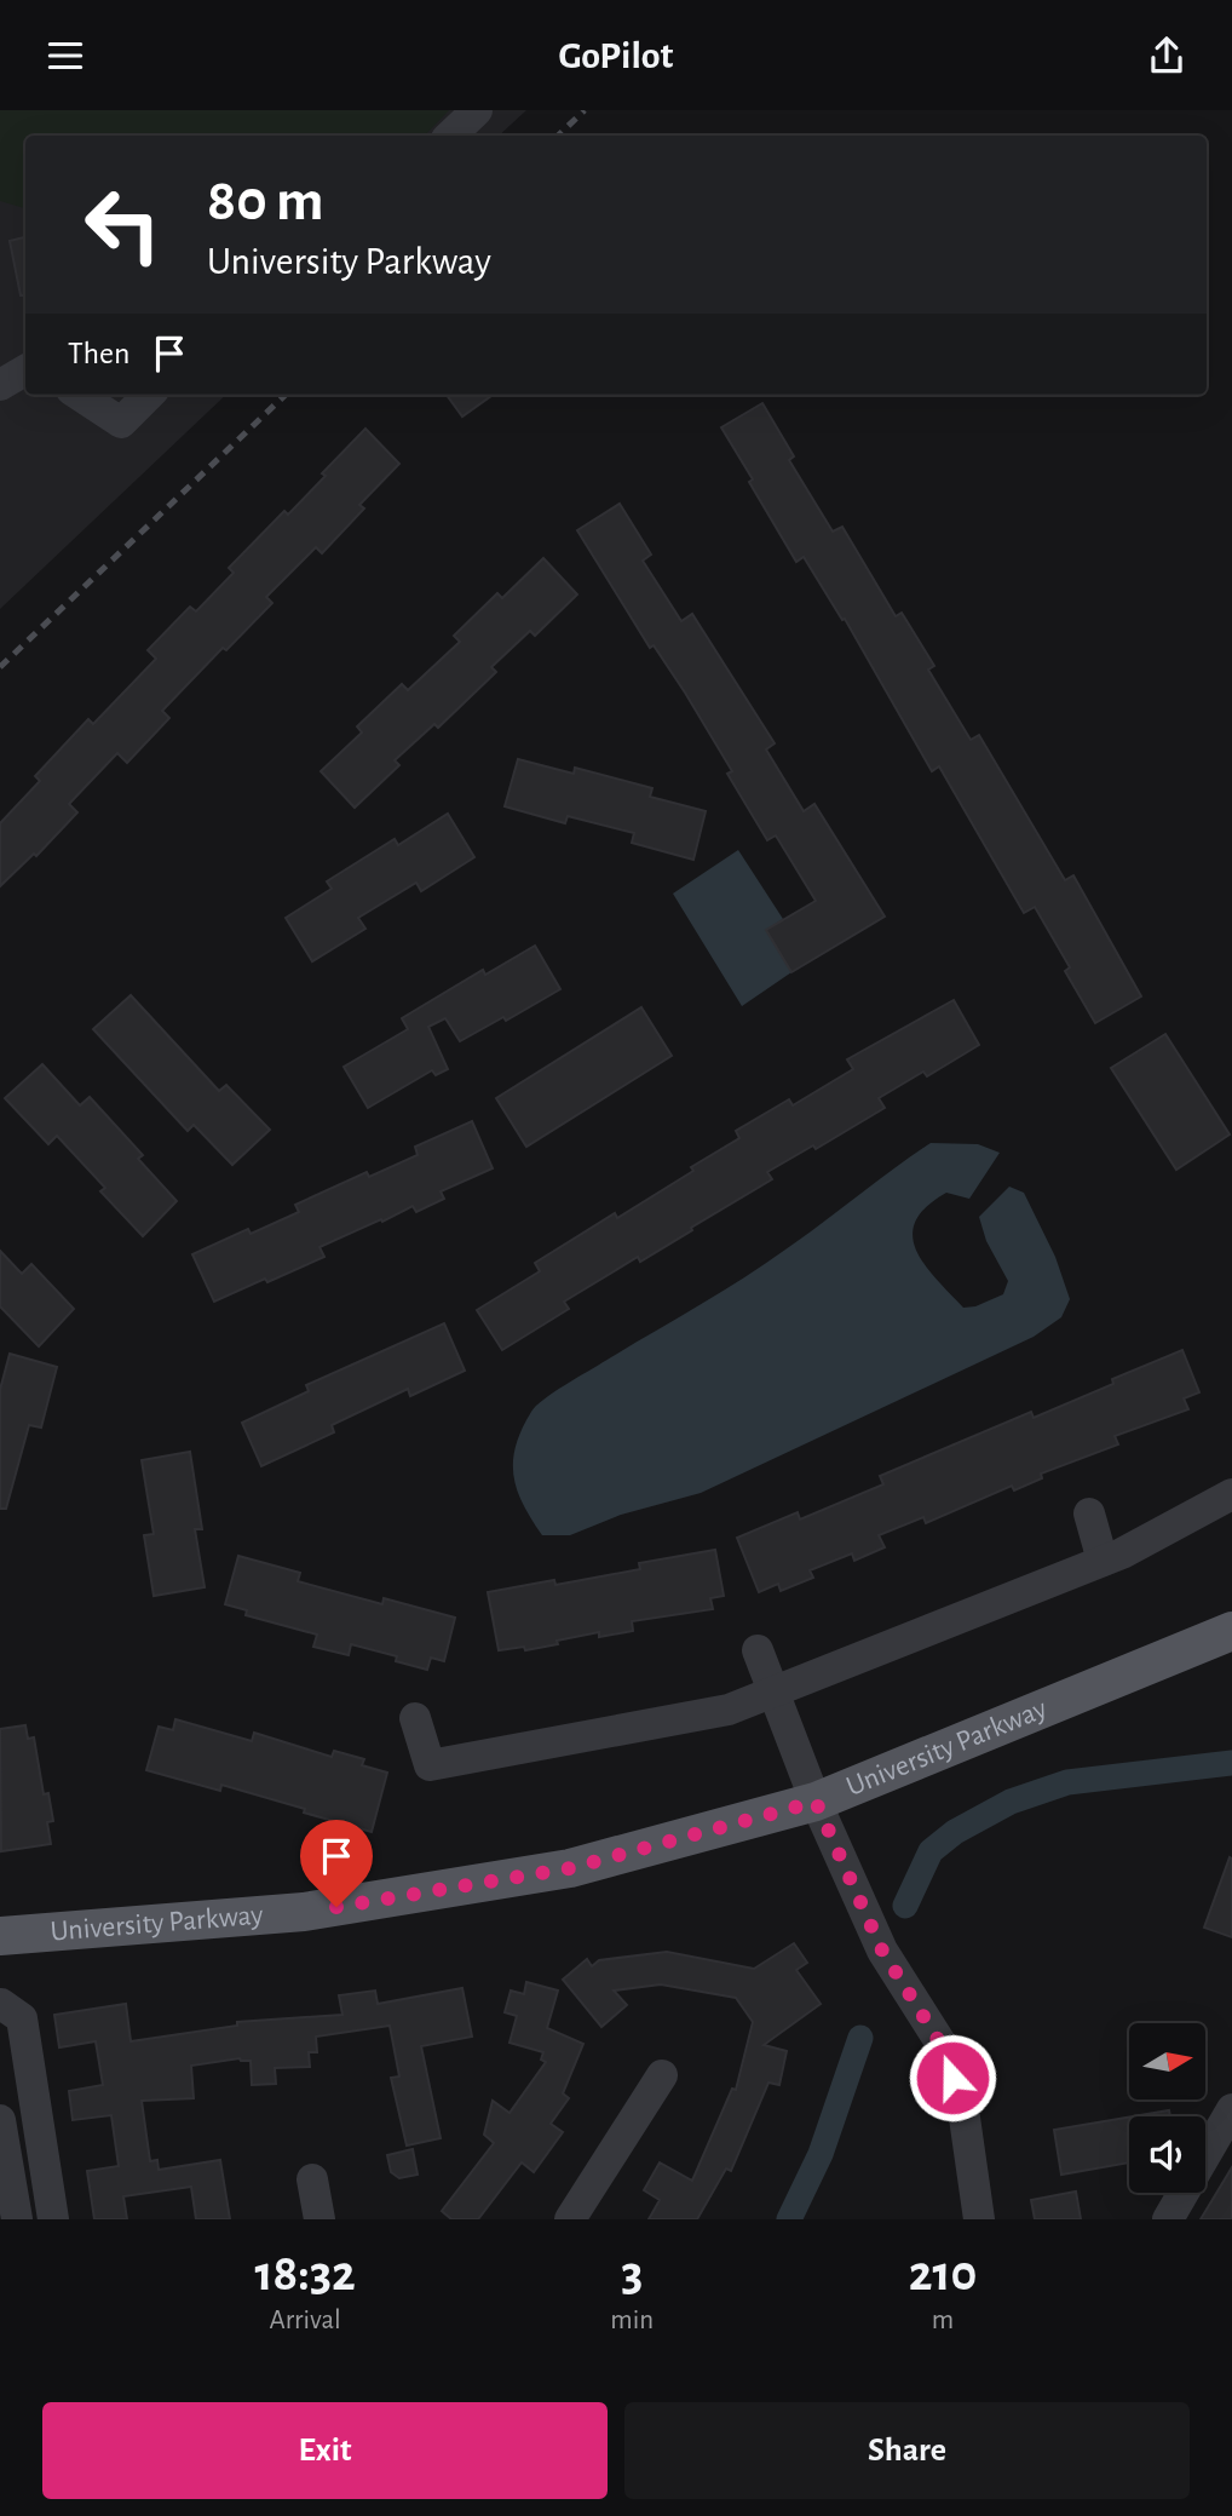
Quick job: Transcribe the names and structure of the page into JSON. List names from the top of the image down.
{
  "streets": {
    "main road": ["University Parkway"]
  },
  "north": "right",
  "page": {
    "header": "GoPilot",
    "turn": ["80 m", "University Parkway"],
    "then": "Then",
    "eta": [
      "18:32",
      "Arrival",
      "3",
      "min",
      "210",
      "m"
    ],
    "buttons": ["Exit", "Share"]
  }
}
